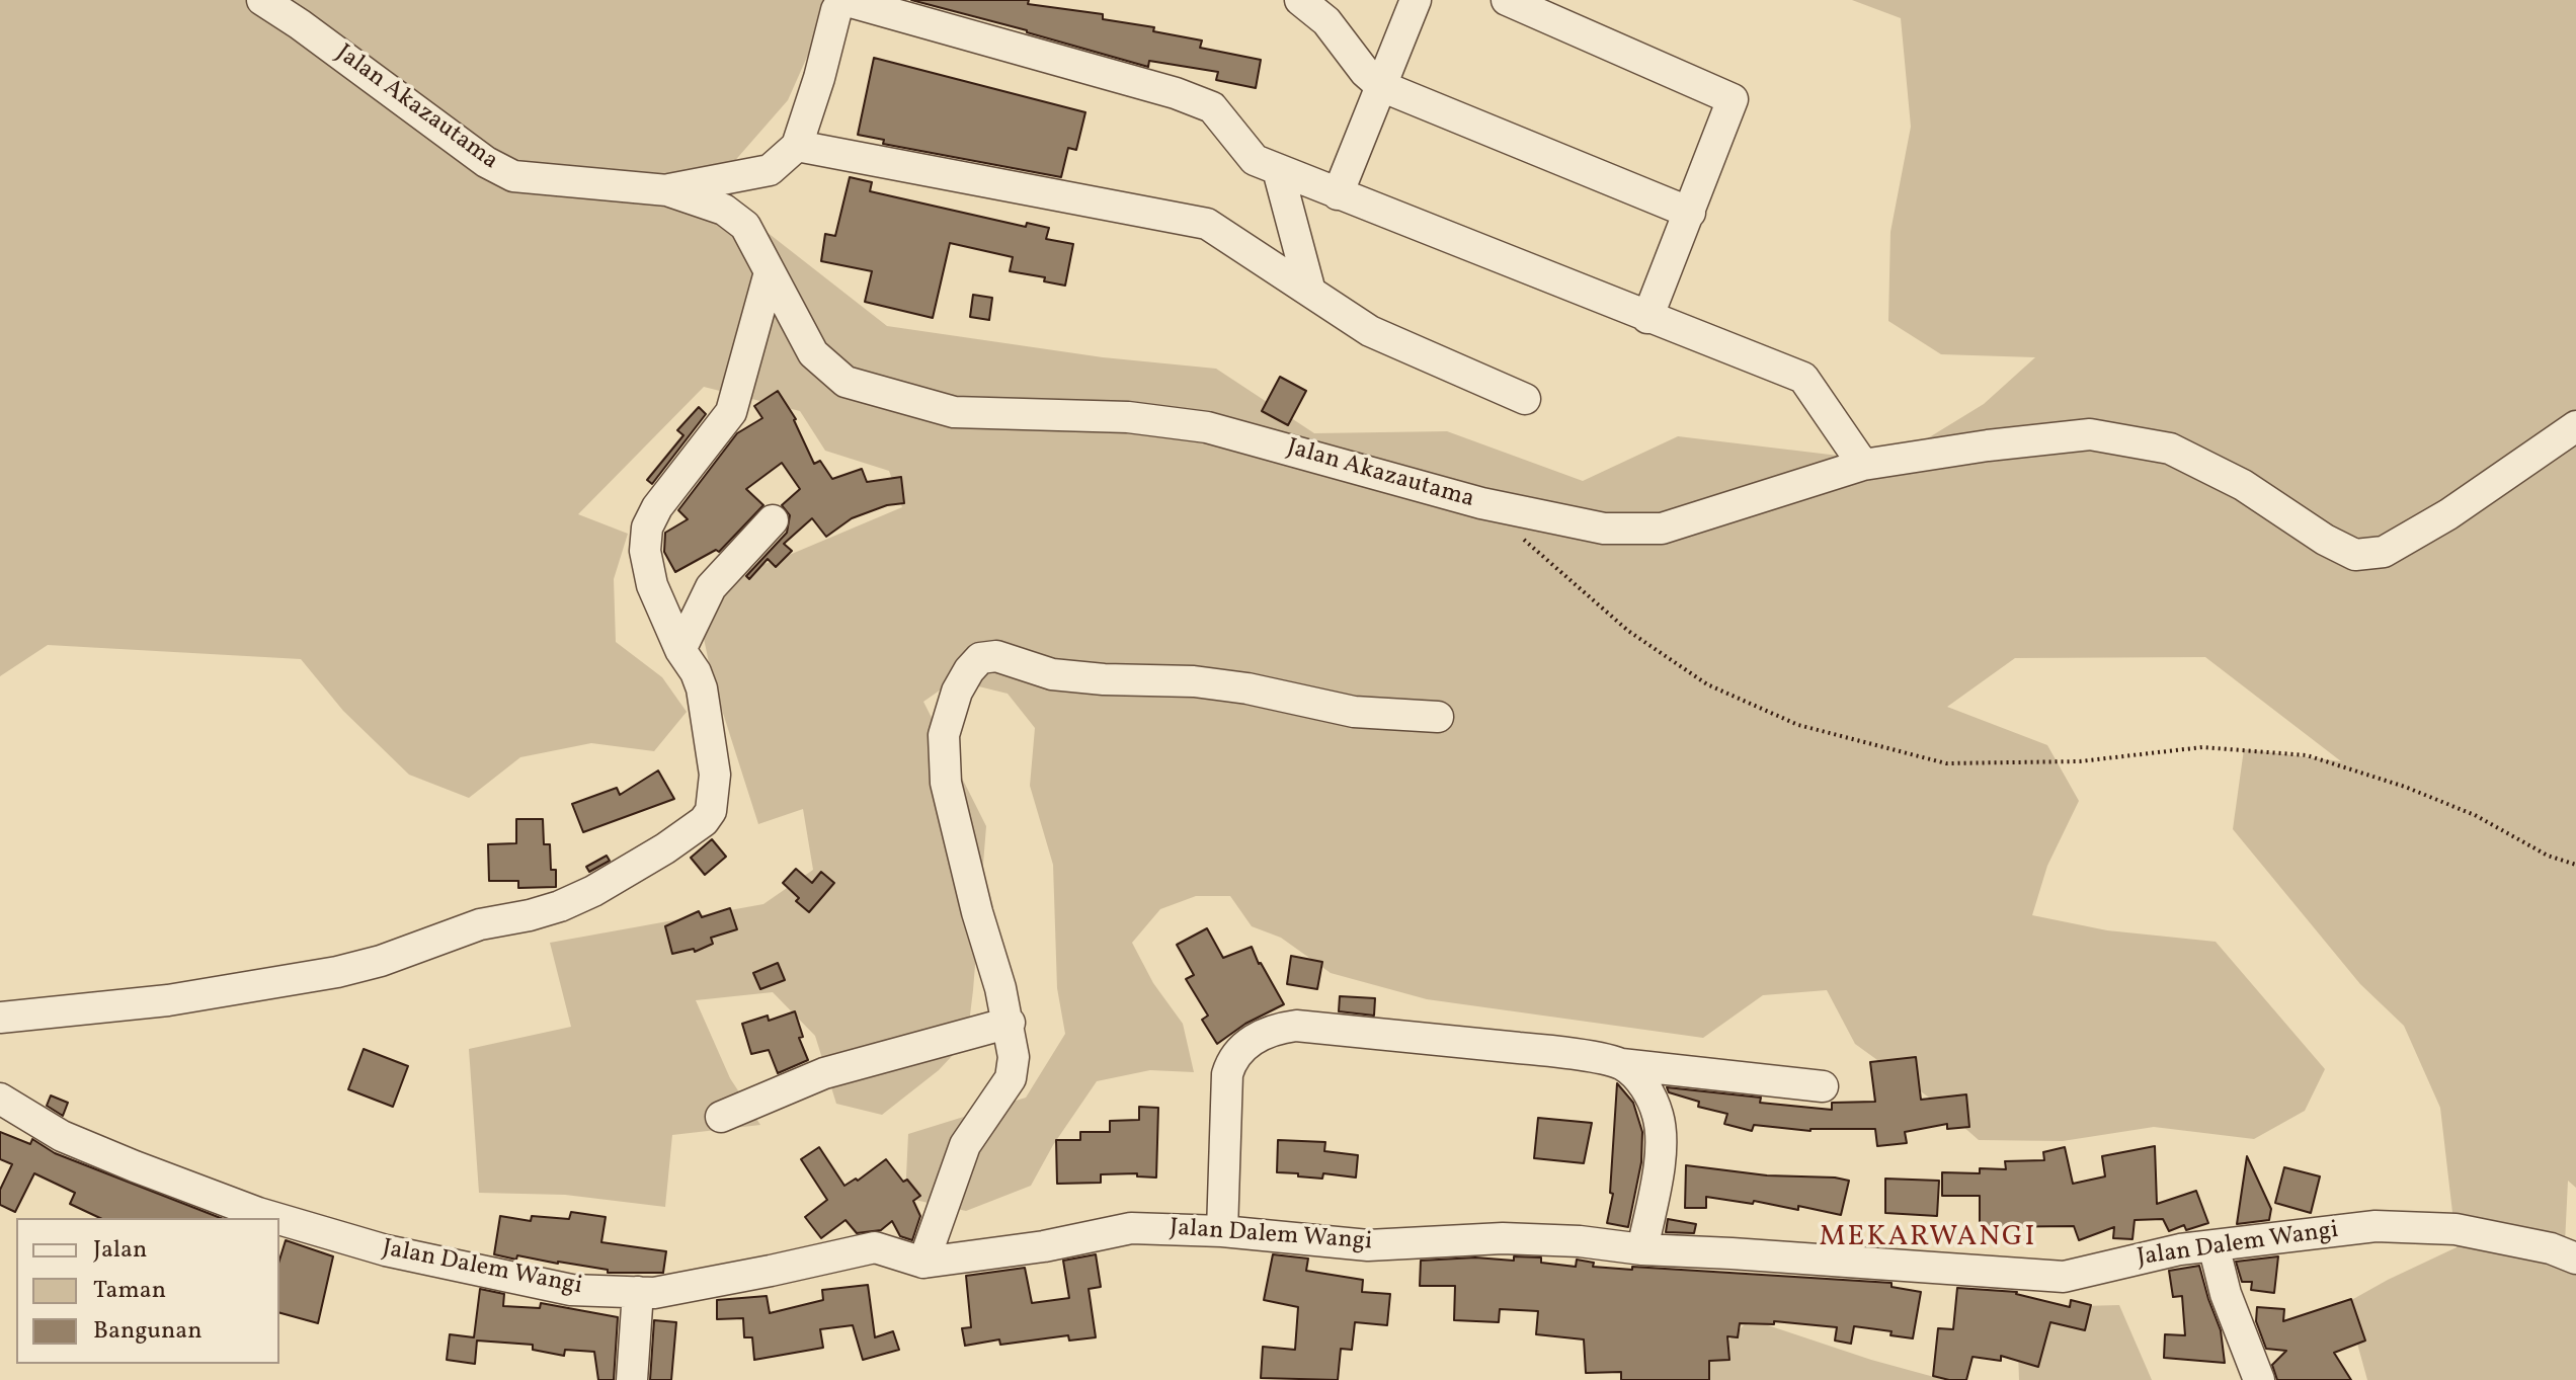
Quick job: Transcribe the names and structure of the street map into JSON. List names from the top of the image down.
{
  "streets": {
    "street": ["Jalan Akazautama", "Jalan Dalem Wangi"]
  },
  "districts": ["MEKARWANGI"],
  "legend": ["Jalan", "Taman", "Bangunan"]
}
